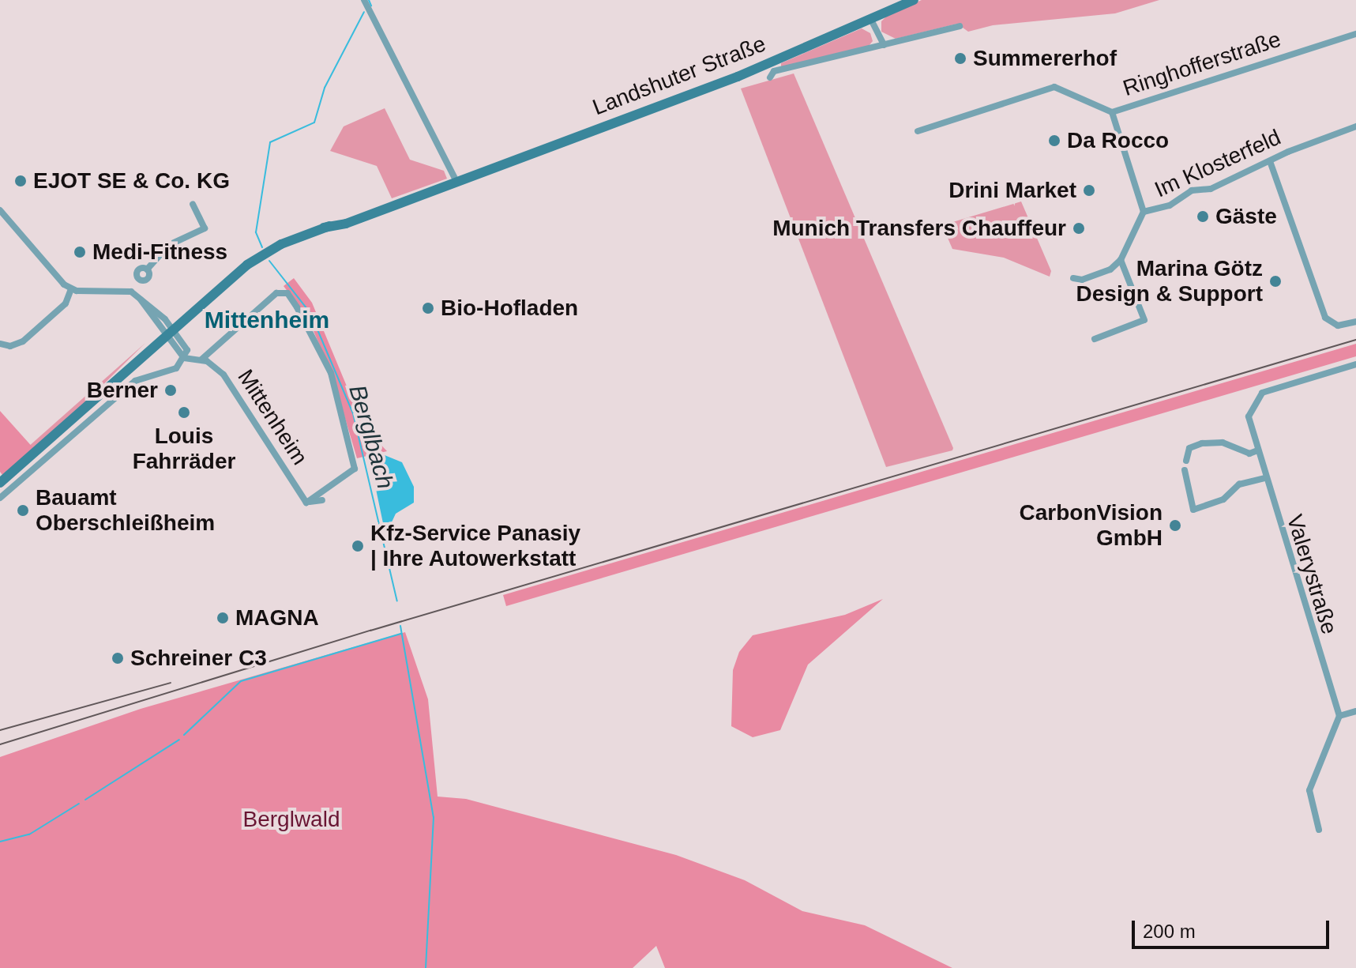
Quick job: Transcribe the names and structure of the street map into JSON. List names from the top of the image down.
{
  "streets": {
    "main road": ["Landshuter Straße"],
    "street": [
      "Ringhofferstraße",
      "Im Klosterfeld",
      "Mittenheim",
      "Valerystraße"
    ]
  },
  "districts": ["Mittenheim"],
  "water": ["Berglbach"],
  "parks": ["Berglwald"],
  "places": [
    "Summererhof",
    "Da Rocco",
    "EJOT SE & Co. KG",
    "Drini Market",
    "Gäste",
    "Munich Transfers Chauffeur",
    "Medi-Fitness",
    "Marina Götz Design & Support",
    "Bio-Hofladen",
    "Berner",
    "Louis Fahrräder",
    "Bauamt Oberschleißheim",
    "CarbonVision GmbH",
    "Kfz-Service Panasiy | Ihre Autowerkstatt",
    "MAGNA",
    "Schreiner C3"
  ],
  "scale_bar": "200 m"
}
